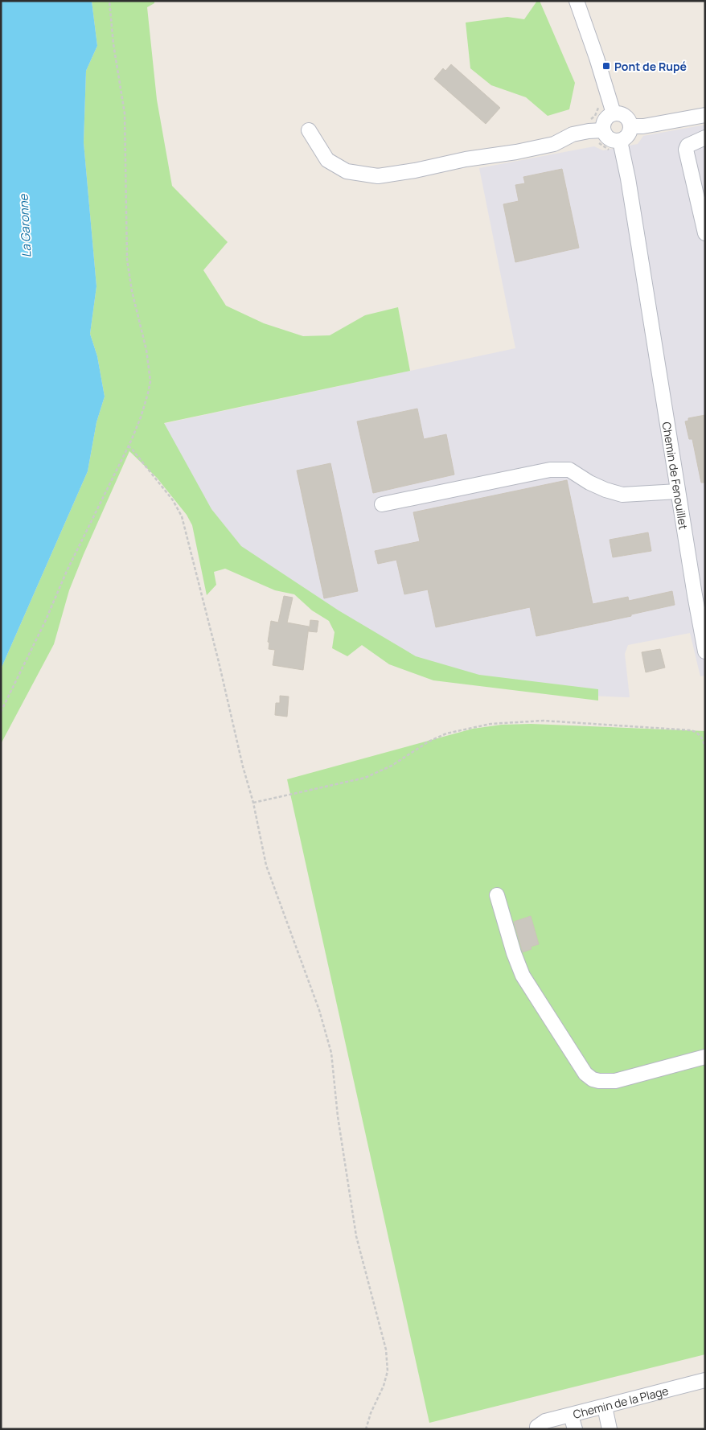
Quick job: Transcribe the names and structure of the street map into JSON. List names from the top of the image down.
{
  "streets": {
    "street": ["Chemin de Fenouillet", "Chemin de la Plage"]
  },
  "water": ["La Garonne"],
  "places": {
    "transit": ["Pont de Rupé"]
  }
}
